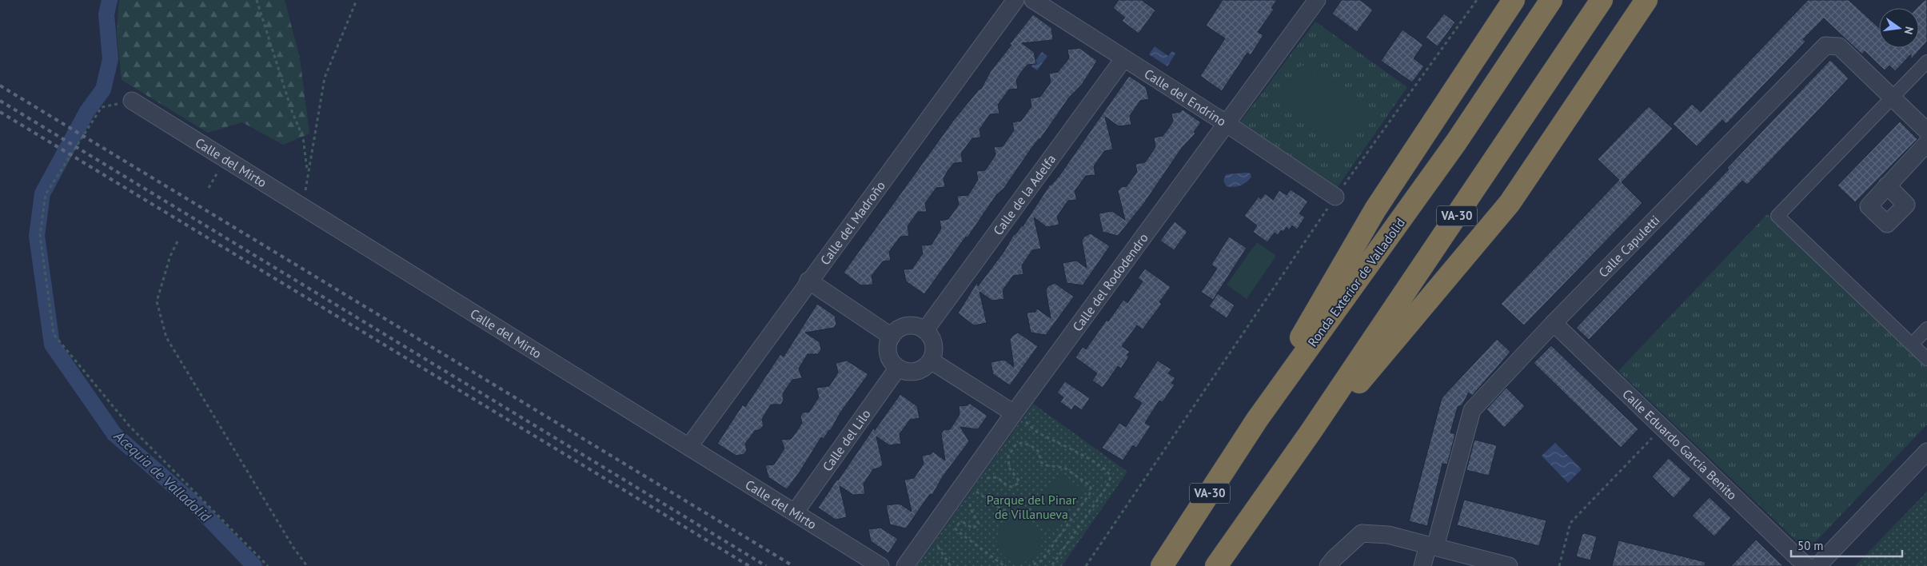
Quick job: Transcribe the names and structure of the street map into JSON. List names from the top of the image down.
{
  "streets": {
    "highway": ["VA-30", "Ronda Exterior de Valladolid"],
    "street": [
      "Calle del Endrino",
      "Calle del Mirto",
      "Calle de la Adelfa",
      "Calle del Madroño",
      "Calle Capuletti",
      "Calle del Rododendro",
      "Calle del Lilo",
      "Calle Eduardo García Benito"
    ]
  },
  "crossings": [
    ["Calle del Endrino", "Calle de la Adelfa"],
    ["Calle del Endrino", "Calle del Rododendro"],
    ["Calle del Mirto", "Calle del Madroño"],
    ["Calle del Mirto", "Calle del Lilo"],
    ["Calle de la Adelfa", "Calle del Lilo"],
    ["Calle Capuletti", "Calle Eduardo García Benito"]
  ],
  "water": ["Acequia de Valladolid"],
  "parks": ["Parque del Pinar de Villanueva"],
  "scale_bar": "50 m",
  "north": "right"
}
